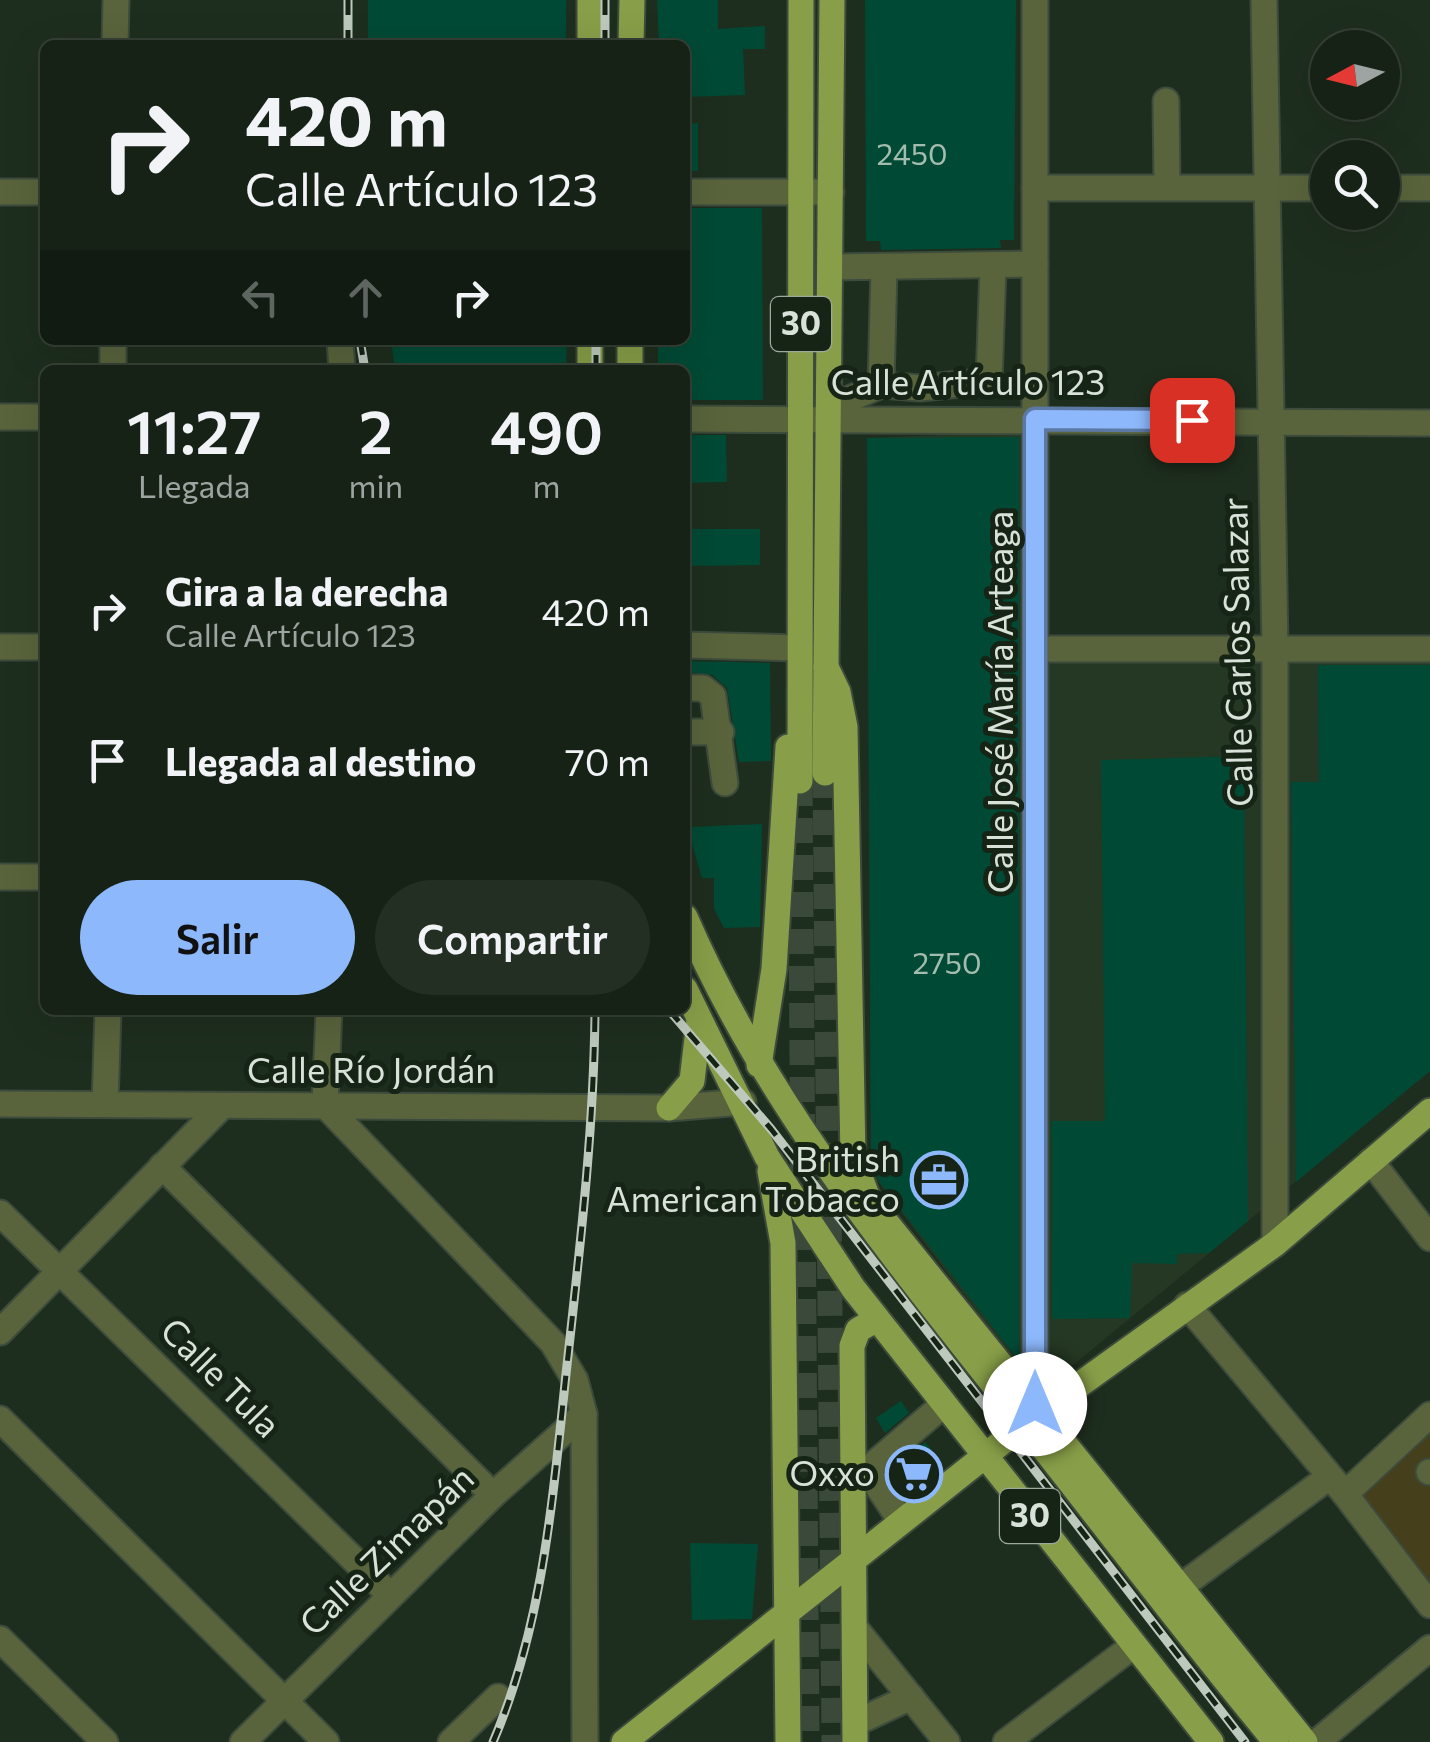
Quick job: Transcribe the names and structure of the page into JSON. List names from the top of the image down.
{
  "streets": {
    "main road": ["30"],
    "street": [
      "Calle Artículo 123",
      "Calle Carlos Salazar",
      "Calle José María Arteaga",
      "Calle Río Jordán",
      "Calle Tula",
      "Calle Zimapán"
    ]
  },
  "crossings": [
    ["30", "Calle Artículo 123"],
    ["30", "Calle José María Arteaga"],
    ["30", "Calle Río Jordán"],
    ["Calle Artículo 123", "Calle Carlos Salazar"],
    ["Calle Artículo 123", "Calle José María Arteaga"],
    ["Calle Tula", "Calle Zimapán"]
  ],
  "places": {
    "office": ["British American Tobacco"],
    "supermarket": ["Oxxo"]
  },
  "house_numbers": ["2450", "2750"],
  "north": "left",
  "page": {
    "turn": ["420 m", "Calle Artículo 123"],
    "eta": [
      "11:27",
      "Llegada",
      "2",
      "min",
      "490",
      "m"
    ],
    "list": [
      {
        "name": "Gira a la derecha",
        "note": "Calle Artículo 123",
        "value": "420 m"
      },
      {
        "name": "Llegada al destino",
        "value": "70 m"
      }
    ],
    "buttons": ["Salir", "Compartir"]
  }
}
